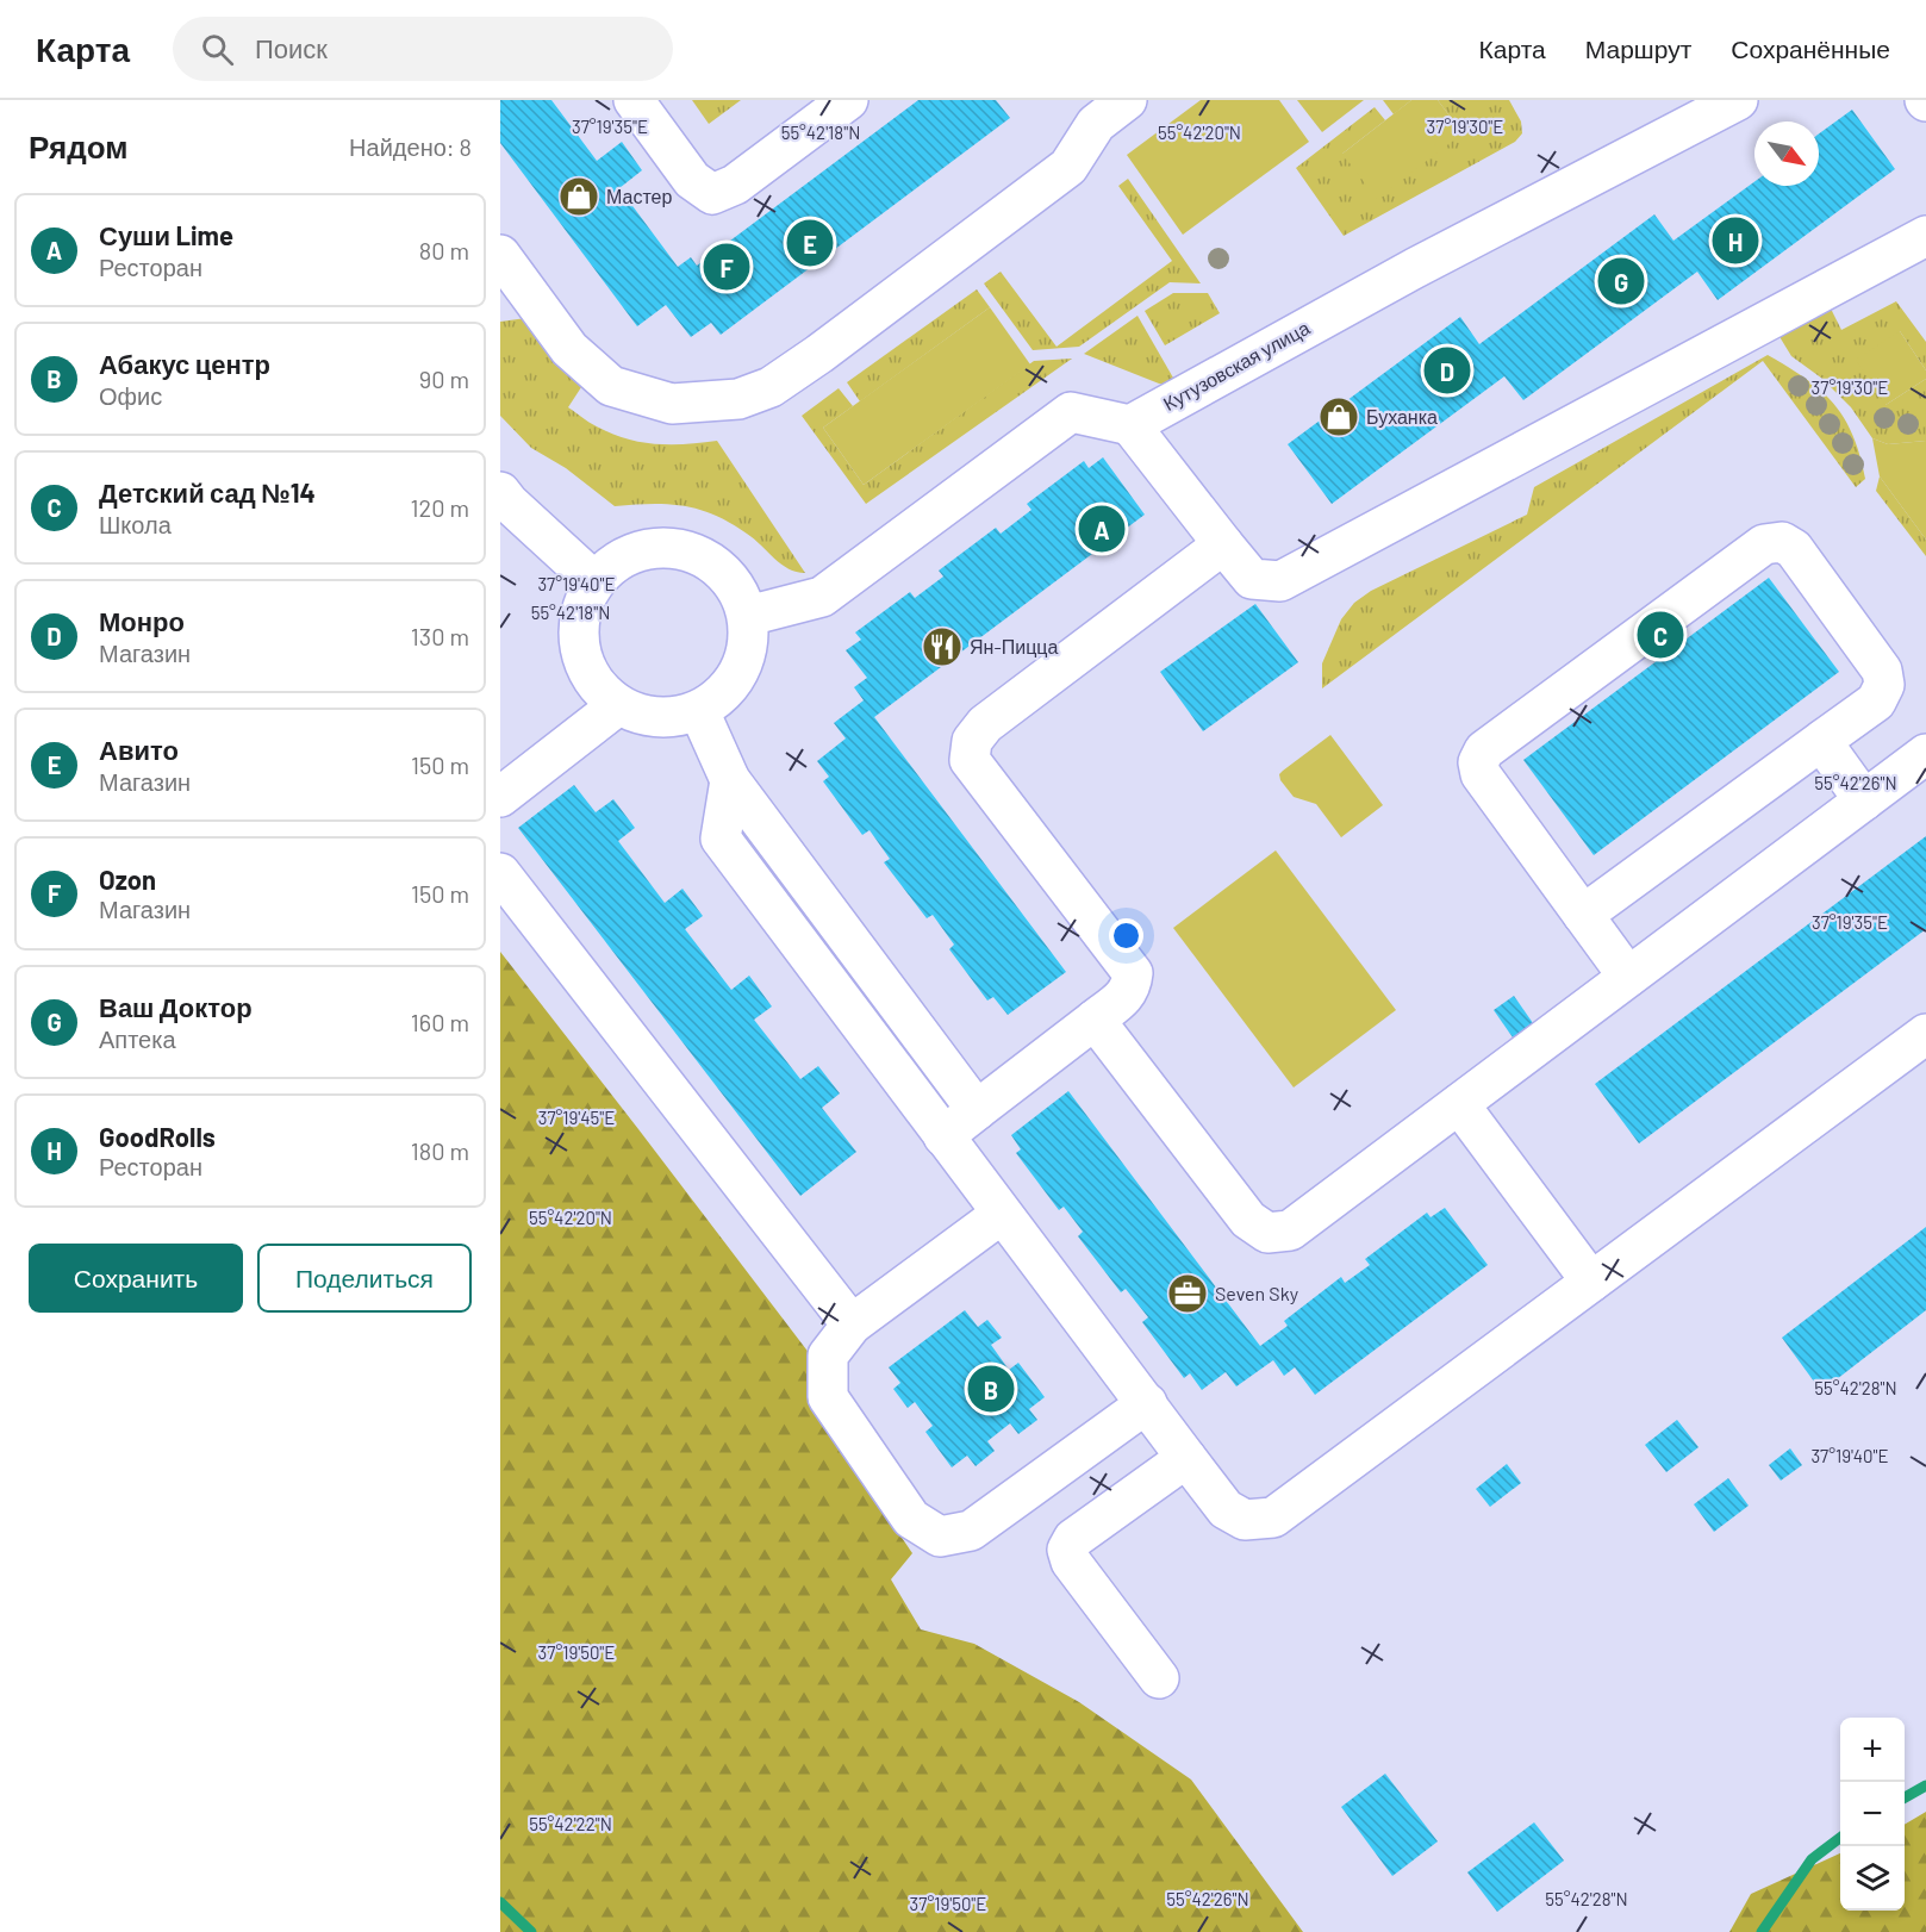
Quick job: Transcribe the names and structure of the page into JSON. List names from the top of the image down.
{
  "streets": {
    "street": ["Кутузовская улица"]
  },
  "places": {
    "shop": ["Мастер", "Буханка"],
    "restaurant": ["Ян-Пицца"],
    "office": ["Seven Sky"]
  },
  "north": "bottom right",
  "page": {
    "header": "Карта",
    "search": "Поиск",
    "nav": ["Карта", "Маршрут", "Сохранённые"],
    "heading": ["Рядом", "Найдено: 8"],
    "list": [
      {
        "mark": "A",
        "name": "Суши Lime",
        "note": "Ресторан",
        "value": "80 m"
      },
      {
        "mark": "B",
        "name": "Абакус центр",
        "note": "Офис",
        "value": "90 m"
      },
      {
        "mark": "C",
        "name": "Детский сад №14",
        "note": "Школа",
        "value": "120 m"
      },
      {
        "mark": "D",
        "name": "Монро",
        "note": "Магазин",
        "value": "130 m"
      },
      {
        "mark": "E",
        "name": "Авито",
        "note": "Магазин",
        "value": "150 m"
      },
      {
        "mark": "F",
        "name": "Ozon",
        "note": "Магазин",
        "value": "150 m"
      },
      {
        "mark": "G",
        "name": "Ваш Доктор",
        "note": "Аптека",
        "value": "160 m"
      },
      {
        "mark": "H",
        "name": "GoodRolls",
        "note": "Ресторан",
        "value": "180 m"
      }
    ],
    "pins": [
      "H",
      "E",
      "F",
      "G",
      "D",
      "A",
      "C",
      "B"
    ],
    "buttons": ["Сохранить", "Поделиться"],
    "map_buttons": ["+", "−"]
  },
  "coordinates": [
    "37°19'35\"E",
    "37°19'30\"E",
    "55°42'18\"N",
    "55°42'20\"N",
    "37°19'40\"E",
    "55°42'26\"N",
    "37°19'45\"E",
    "55°42'28\"N",
    "37°19'50\"E",
    "55°42'22\"N"
  ]
}
